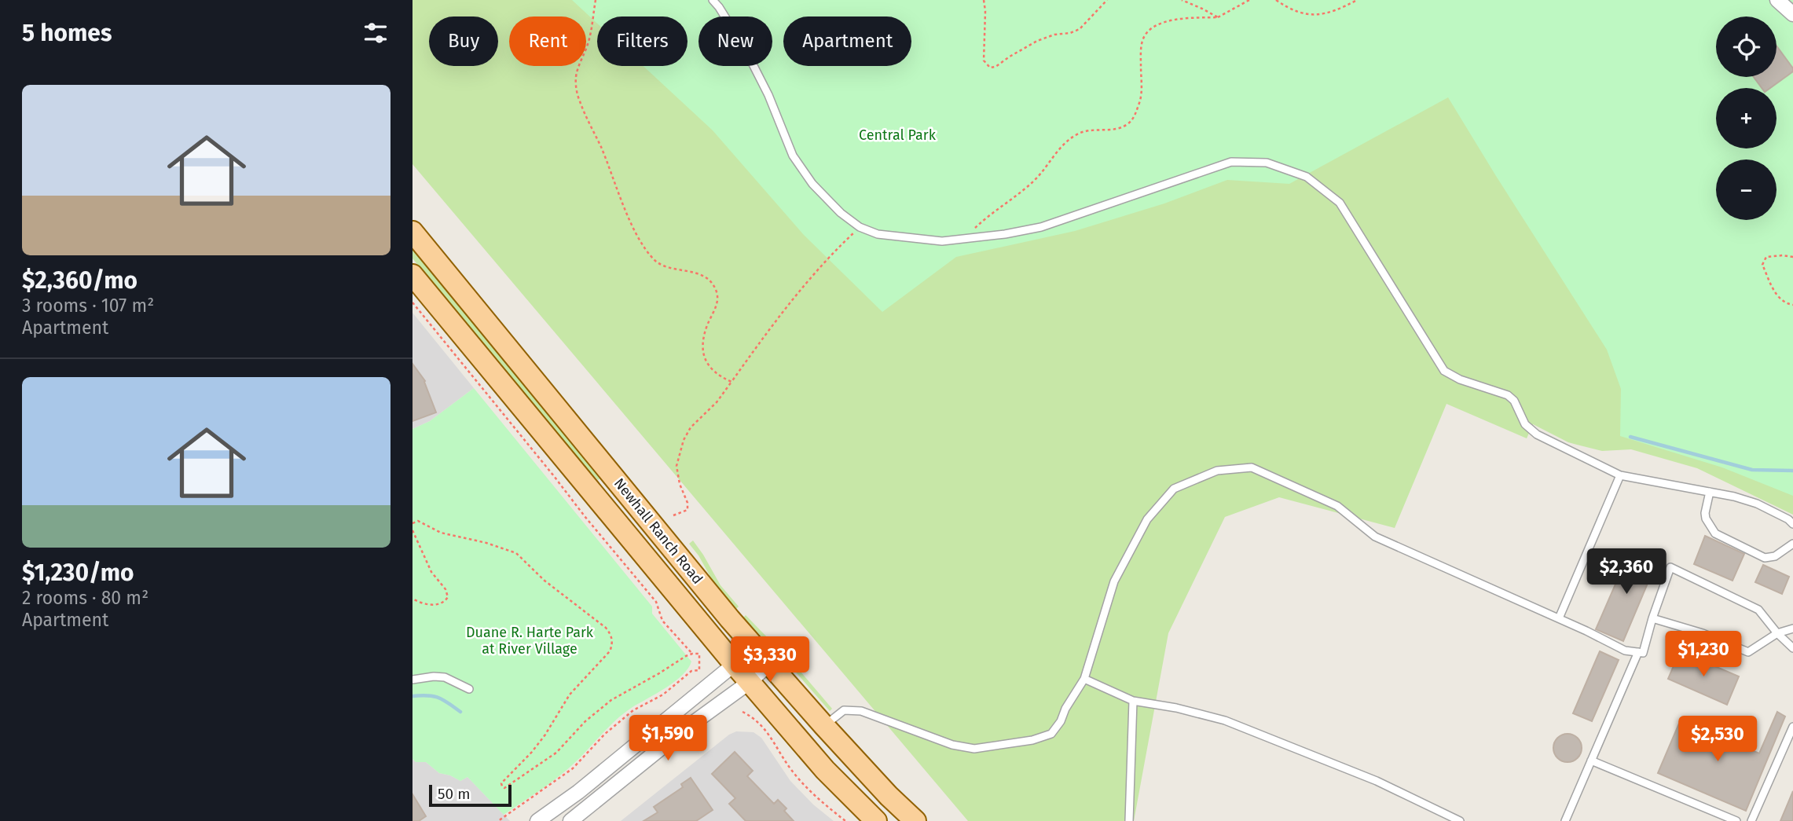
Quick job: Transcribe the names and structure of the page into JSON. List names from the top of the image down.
{
  "streets": {
    "main road": ["Newhall Ranch Road"]
  },
  "parks": ["Central Park", "Duane R. Harte Park at River Village"],
  "scale_bar": "50 m",
  "page": {
    "heading": "5 homes",
    "map_buttons": ["+", "−"],
    "chip": [
      "Buy",
      "Rent",
      "Filters",
      "New",
      "Apartment"
    ],
    "list": [
      {
        "name": "$2,360/mo",
        "note": "3 rooms · 107 m² · Apartment"
      },
      {
        "name": "$1,230/mo",
        "note": "2 rooms · 80 m² · Apartment"
      }
    ],
    "price": [
      "$2,360",
      "$1,230",
      "$3,330",
      "$1,590",
      "$2,530"
    ],
    "scale": "50 m"
  }
}
